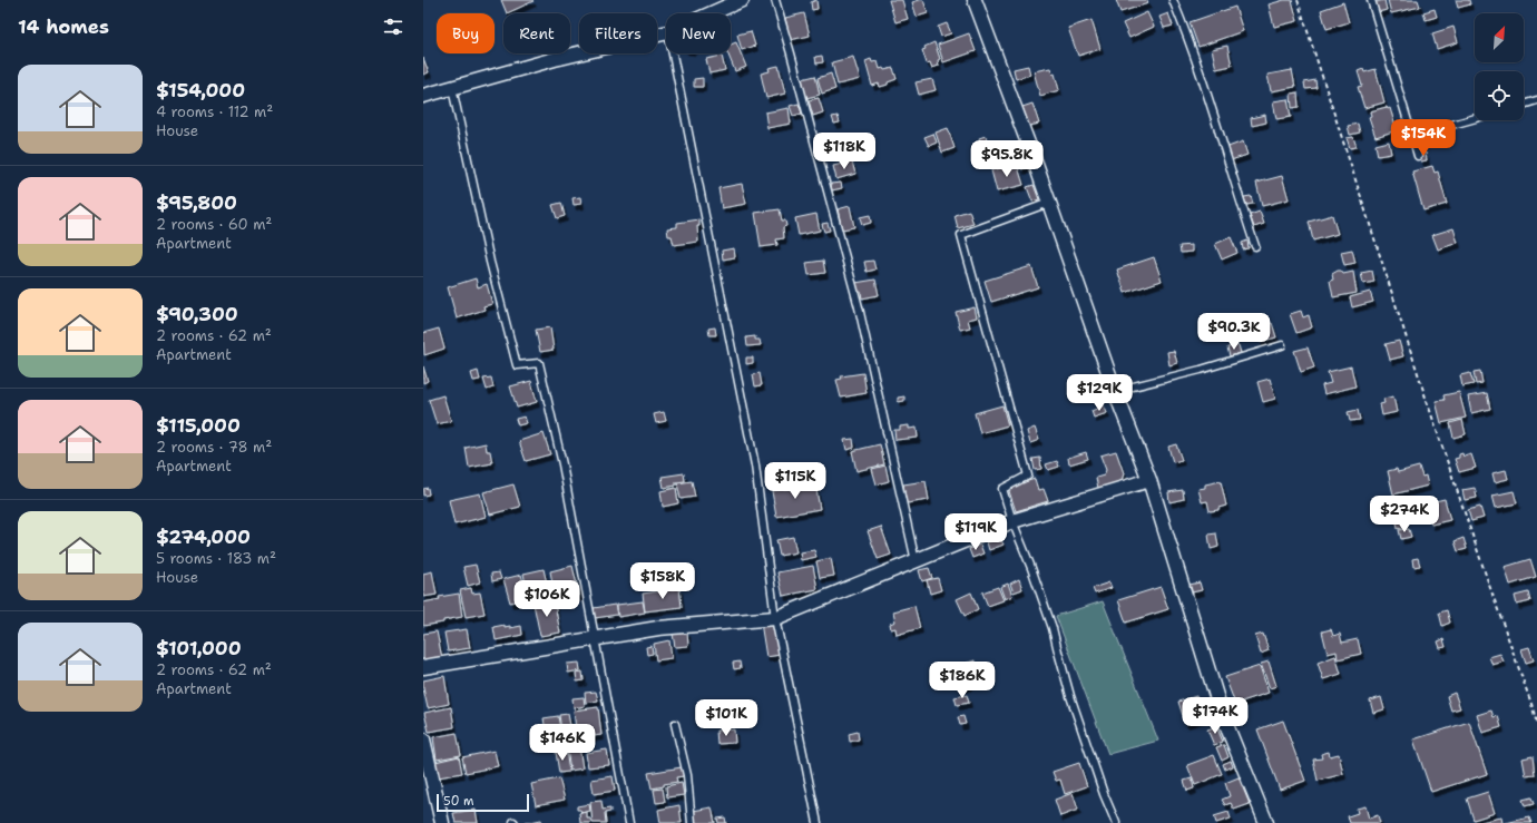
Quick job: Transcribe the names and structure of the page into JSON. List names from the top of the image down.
{
  "scale_bar": "50 m",
  "north": "top right",
  "page": {
    "heading": "14 homes",
    "chip": [
      "Buy",
      "Rent",
      "Filters",
      "New"
    ],
    "list": [
      {
        "name": "$154,000",
        "note": "4 rooms · 112 m² · House"
      },
      {
        "name": "$95,800",
        "note": "2 rooms · 60 m² · Apartment"
      },
      {
        "name": "$90,300",
        "note": "2 rooms · 62 m² · Apartment"
      },
      {
        "name": "$115,000",
        "note": "2 rooms · 78 m² · Apartment"
      },
      {
        "name": "$274,000",
        "note": "5 rooms · 183 m² · House"
      },
      {
        "name": "$101,000",
        "note": "2 rooms · 62 m² · Apartment"
      }
    ],
    "price": [
      "$154K",
      "$118K",
      "$95.8K",
      "$90.3K",
      "$129K",
      "$115K",
      "$274K",
      "$119K",
      "$158K",
      "$106K",
      "$186K",
      "$174K",
      "$101K",
      "$146K"
    ],
    "scale": "50 m"
  }
}
